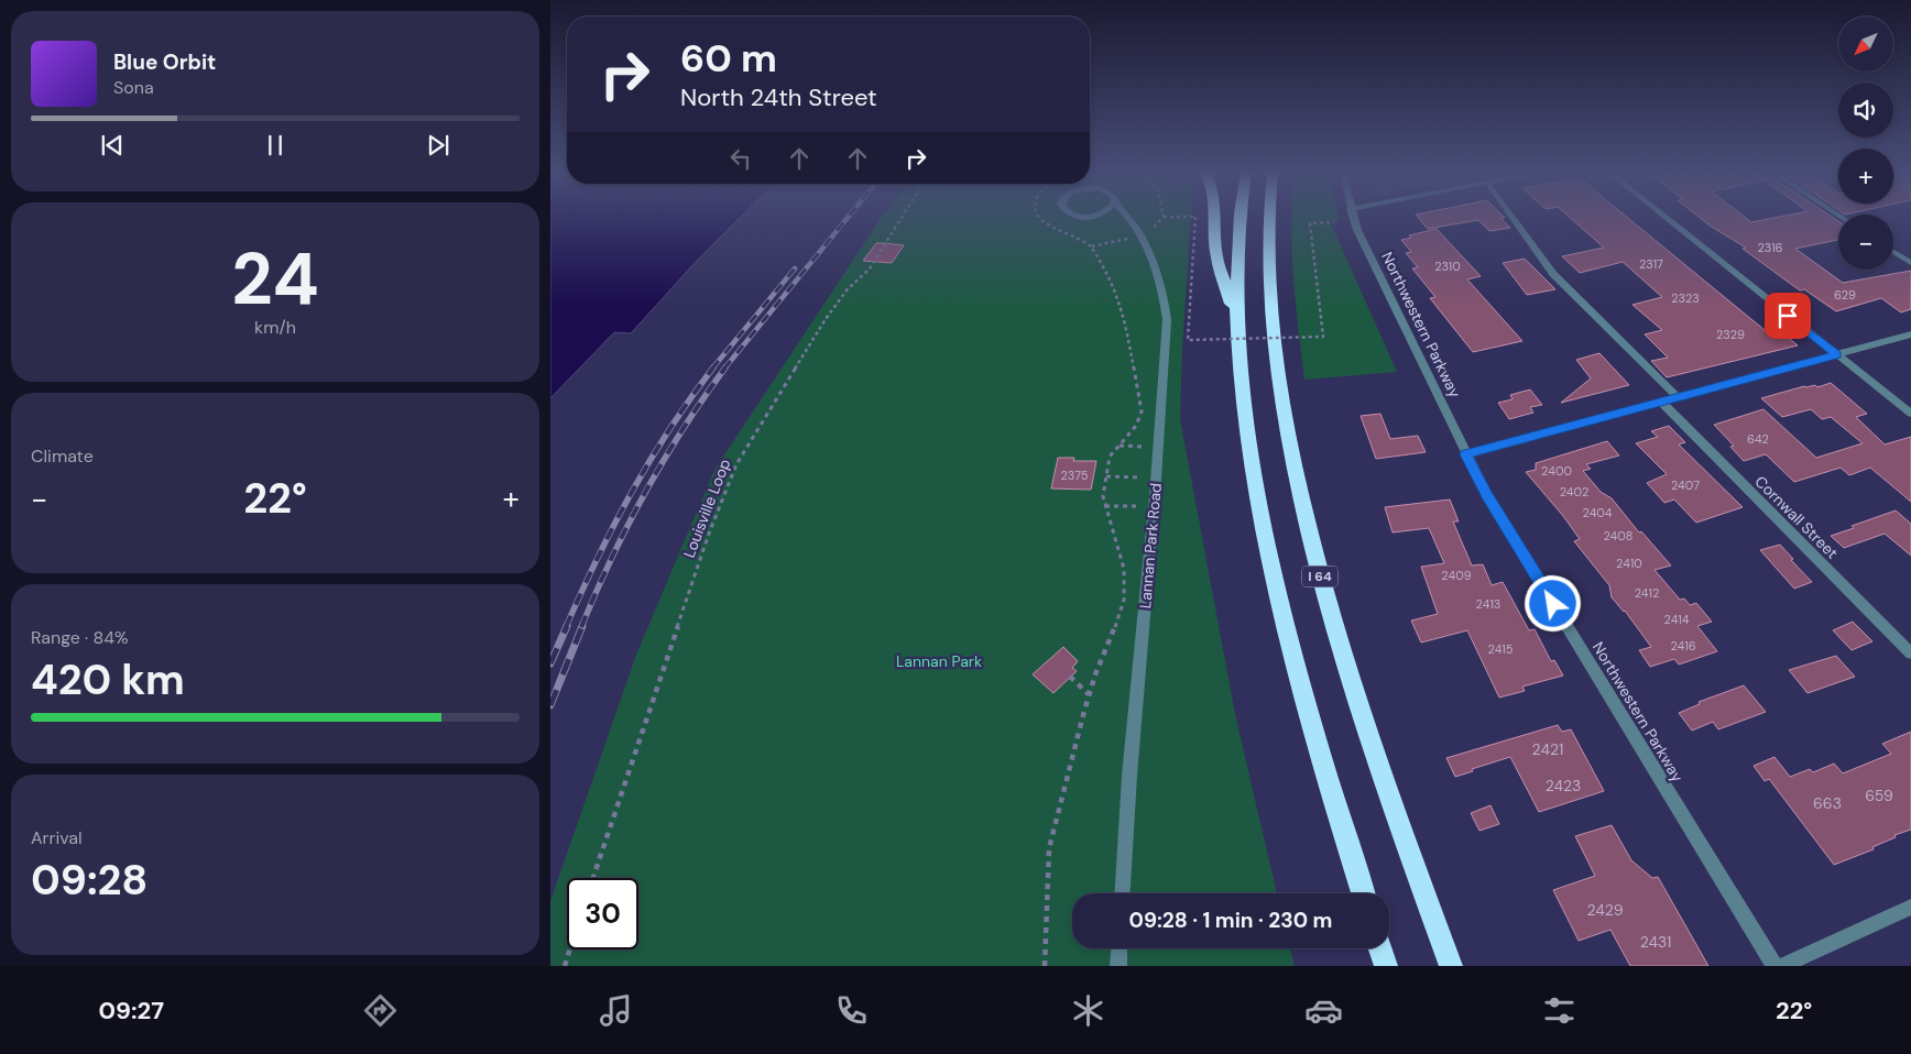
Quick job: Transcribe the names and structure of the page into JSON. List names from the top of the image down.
{
  "streets": {
    "highway": ["I 64"],
    "street": ["Northwestern Parkway", "Cornwall Street", "Lannan Park Road"],
    "path": ["Louisville Loop"]
  },
  "parks": ["Lannan Park"],
  "house_numbers": [
    "2316",
    "2317",
    "2310",
    "629",
    "2323",
    "2329",
    "642",
    "2400",
    "2375",
    "2407",
    "2402",
    "2404",
    "2408",
    "2410",
    "2409",
    "2412",
    "2413",
    "2414",
    "2416",
    "2415",
    "2421",
    "2423",
    "659",
    "663",
    "2429",
    "2431"
  ],
  "north": "bottom left",
  "page": {
    "map_buttons": ["+", "−"],
    "turn": ["60 m", "North 24th Street"],
    "song": ["Blue Orbit", "Sona"],
    "tile": [
      ["24", "km/h"],
      "Climate",
      ["Range · 84%", "420 km"],
      ["Arrival", "09:28"]
    ],
    "heat": ["−", "22°", "+"],
    "limit": "30",
    "trip": "09:28 · 1 min · 230 m",
    "tabs": ["09:27", "22°"]
  }
}
